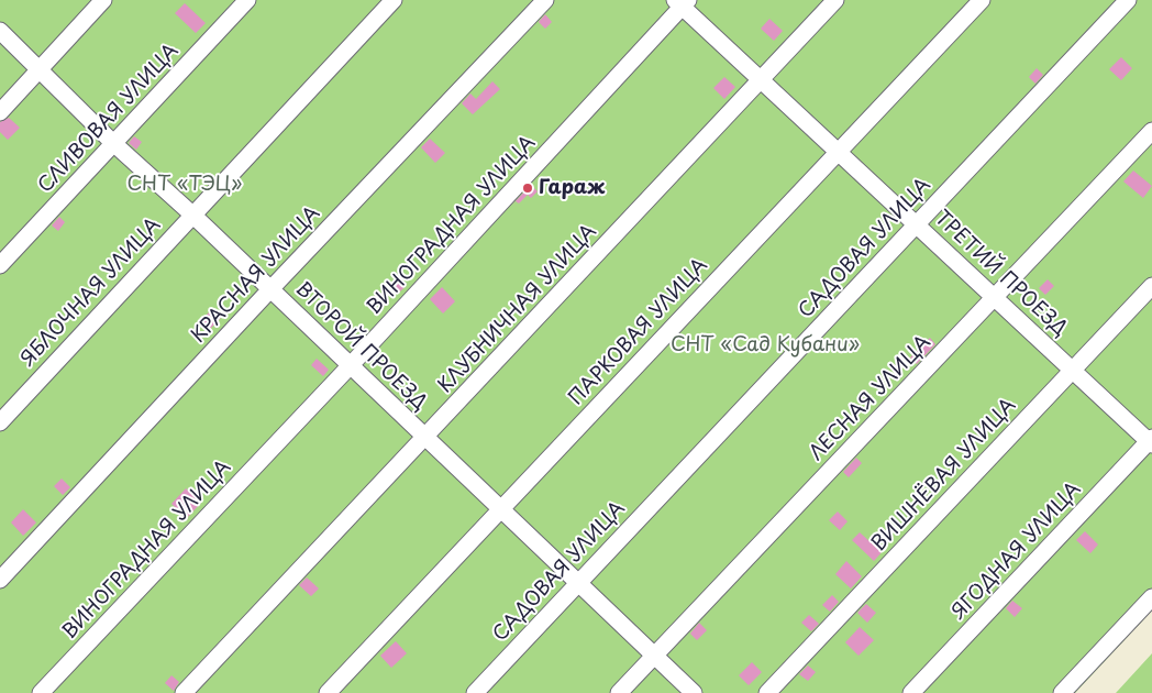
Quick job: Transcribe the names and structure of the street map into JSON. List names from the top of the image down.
{
  "streets": {
    "street": [
      "СЛИВОВАЯ УЛИЦА",
      "ВИНОГРАДНАЯ УЛИЦА",
      "САДОВАЯ УЛИЦА",
      "ТРЕТИЙ ПРОЕЗД",
      "КРАСНАЯ УЛИЦА",
      "ЯБЛОЧНАЯ УЛИЦА",
      "КЛУБНИЧНАЯ УЛИЦА",
      "ПАРКОВАЯ УЛИЦА",
      "ВТОРОЙ ПРОЕЗД",
      "ЛЕСНАЯ УЛИЦА",
      "ВИШНЁВАЯ УЛИЦА",
      "ЯГОДНАЯ УЛИЦА"
    ]
  },
  "crossings": [
    ["СЛИВОВАЯ УЛИЦА", "ВТОРОЙ ПРОЕЗД"],
    ["ВИНОГРАДНАЯ УЛИЦА", "ТРЕТИЙ ПРОЕЗД"],
    ["ВИНОГРАДНАЯ УЛИЦА", "ВТОРОЙ ПРОЕЗД"],
    ["САДОВАЯ УЛИЦА", "ТРЕТИЙ ПРОЕЗД"],
    ["САДОВАЯ УЛИЦА", "ВТОРОЙ ПРОЕЗД"],
    ["ТРЕТИЙ ПРОЕЗД", "КЛУБНИЧНАЯ УЛИЦА"],
    ["ТРЕТИЙ ПРОЕЗД", "ПАРКОВАЯ УЛИЦА"],
    ["ТРЕТИЙ ПРОЕЗД", "ЛЕСНАЯ УЛИЦА"],
    ["ТРЕТИЙ ПРОЕЗД", "ВИШНЁВАЯ УЛИЦА"],
    ["ТРЕТИЙ ПРОЕЗД", "ЯГОДНАЯ УЛИЦА"],
    ["КРАСНАЯ УЛИЦА", "ВТОРОЙ ПРОЕЗД"],
    ["ЯБЛОЧНАЯ УЛИЦА", "ВТОРОЙ ПРОЕЗД"],
    ["КЛУБНИЧНАЯ УЛИЦА", "ВТОРОЙ ПРОЕЗД"],
    ["ПАРКОВАЯ УЛИЦА", "ВТОРОЙ ПРОЕЗД"],
    ["ВТОРОЙ ПРОЕЗД", "ЛЕСНАЯ УЛИЦА"]
  ],
  "parks": ["СНТ «ТЭЦ»", "СНТ «Сад Кубани»"],
  "places": ["Гараж"]
}
